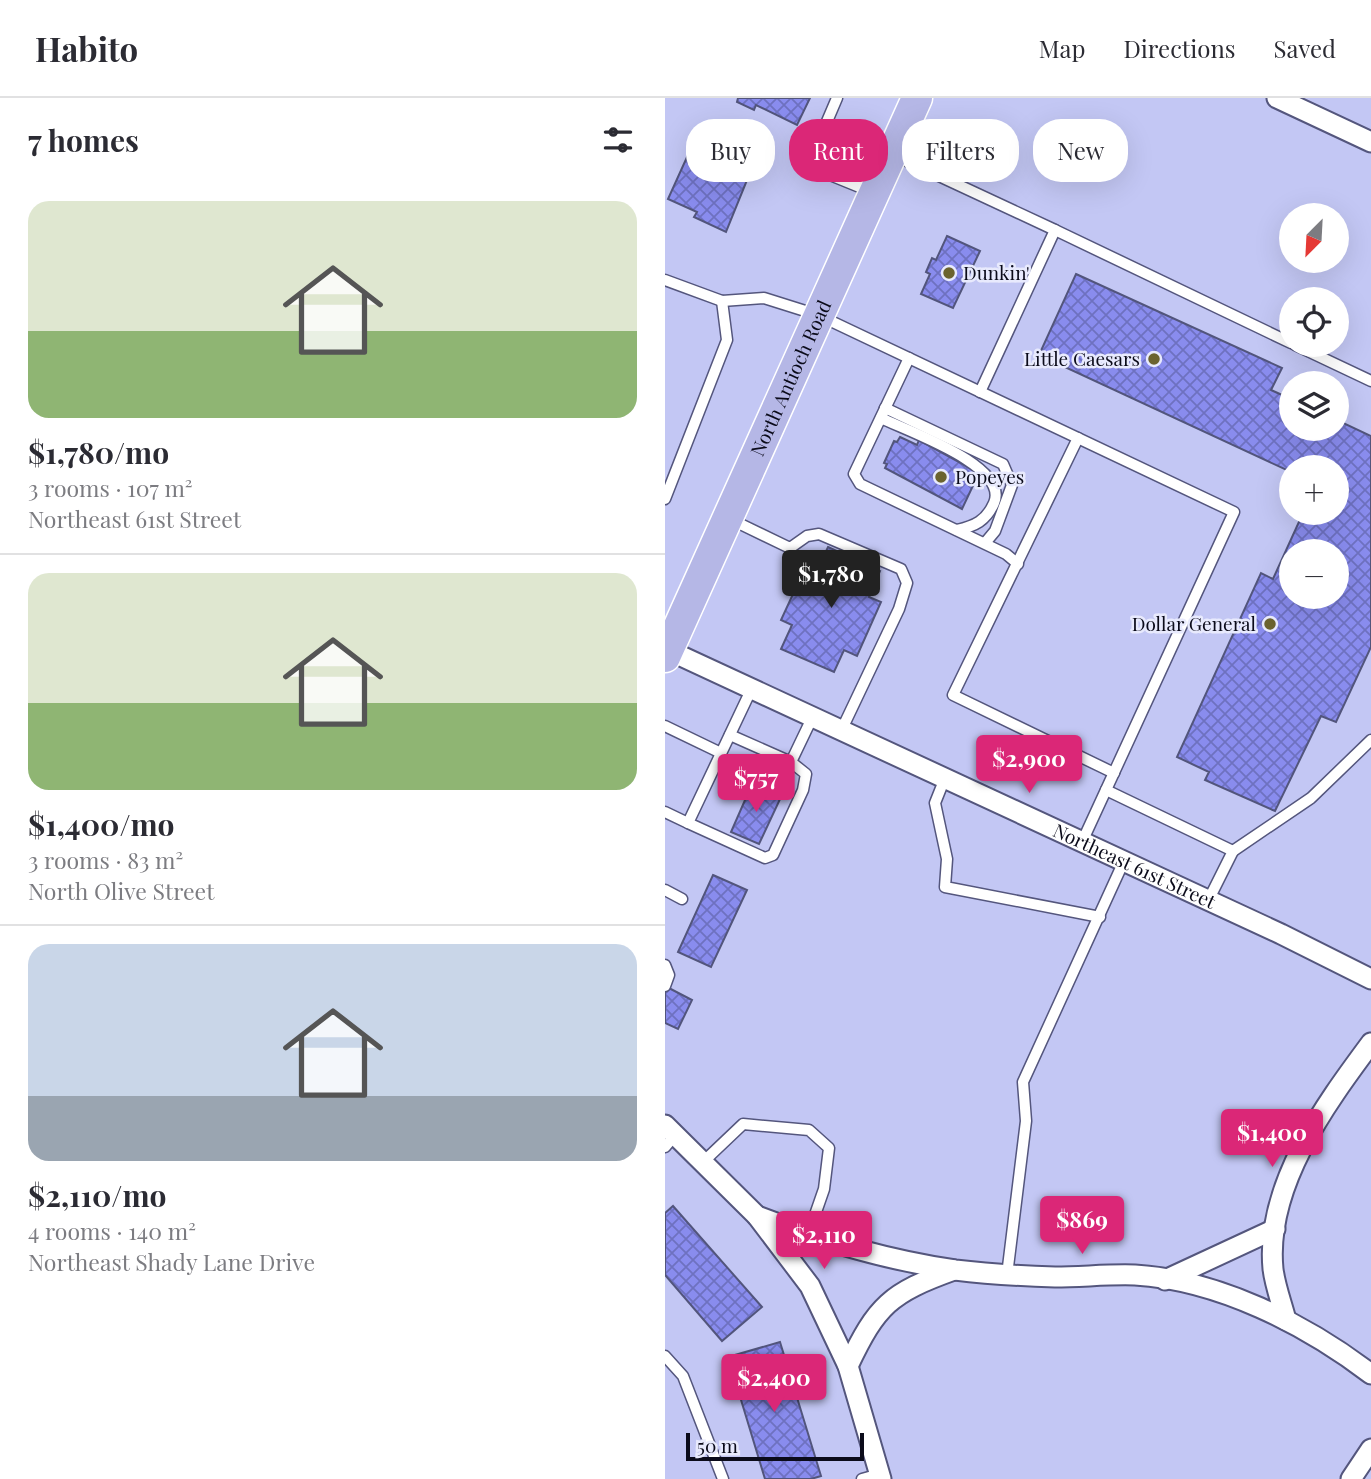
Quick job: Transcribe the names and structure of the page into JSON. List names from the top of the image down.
{
  "streets": {
    "main road": ["North Antioch Road"],
    "street": ["Northeast 61st Street"]
  },
  "crossings": [
    ["North Antioch Road", "Northeast 61st Street"]
  ],
  "places": [
    "Dunkin'",
    "Little Caesars",
    "Popeyes",
    "Dollar General"
  ],
  "scale_bar": "50 m",
  "north": "bottom left",
  "page": {
    "header": "Habito",
    "nav": ["Map", "Directions", "Saved"],
    "heading": "7 homes",
    "chip": [
      "Buy",
      "Rent",
      "Filters",
      "New"
    ],
    "list": [
      {
        "name": "$1,780/mo",
        "note": "3 rooms · 107 m² · Northeast 61st Street"
      },
      {
        "name": "$1,400/mo",
        "note": "3 rooms · 83 m² · North Olive Street"
      },
      {
        "name": "$2,110/mo",
        "note": "4 rooms · 140 m² · Northeast Shady Lane Drive"
      }
    ],
    "map_buttons": ["+", "−"],
    "price": [
      "$1,780",
      "$2,900",
      "$757",
      "$1,400",
      "$869",
      "$2,110",
      "$2,400"
    ],
    "scale": "50 m"
  }
}
